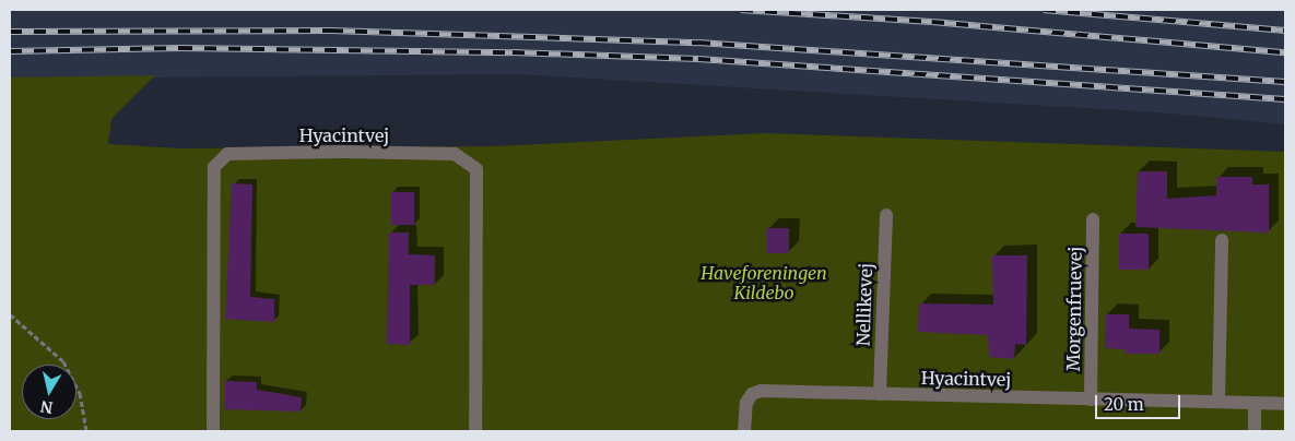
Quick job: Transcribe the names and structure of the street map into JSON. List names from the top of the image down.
{
  "streets": {
    "lane": ["Hyacintvej", "Nellikevej", "Morgenfruevej"]
  },
  "crossings": [
    ["Hyacintvej", "Nellikevej"],
    ["Hyacintvej", "Morgenfruevej"]
  ],
  "parks": ["Haveforeningen Kildebo"],
  "scale_bar": "20 m",
  "north": "bottom"
}
